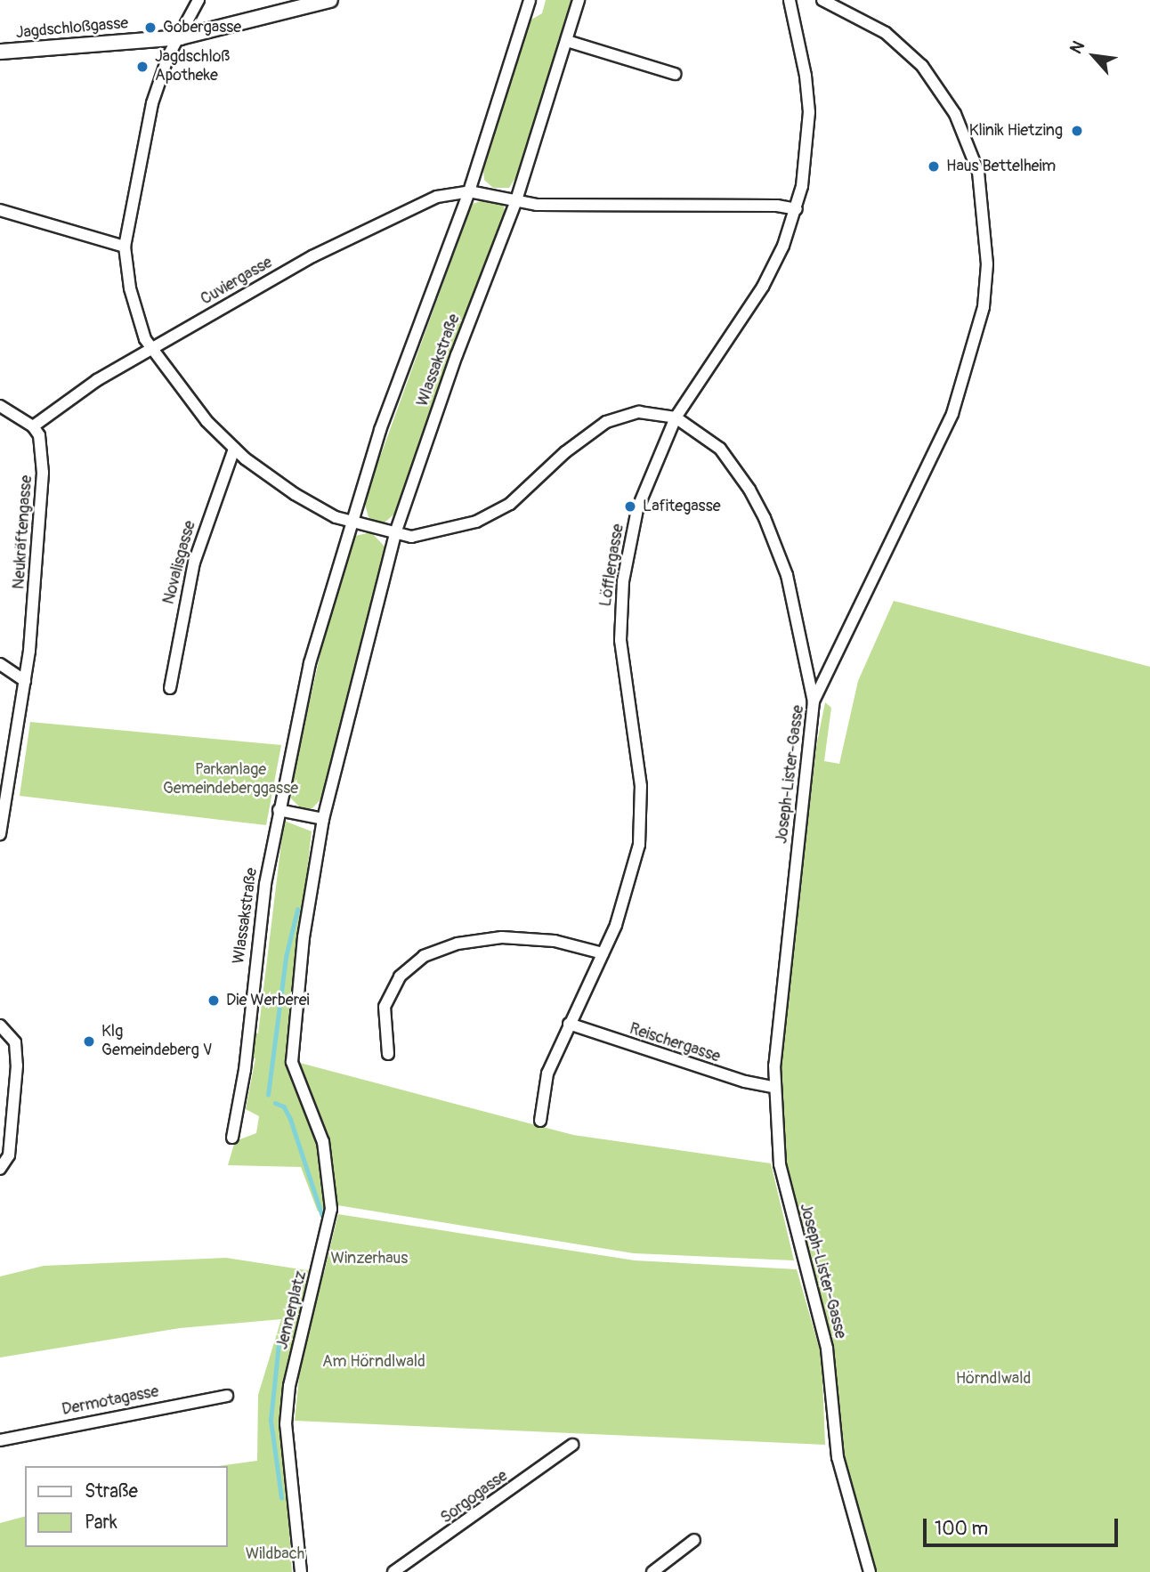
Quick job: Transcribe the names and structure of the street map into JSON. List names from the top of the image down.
{
  "streets": {
    "street": [
      "Jagdschloßgasse",
      "Cuviergasse",
      "Wlassakstraße",
      "Neukräftengasse",
      "Novalisgasse",
      "Löfflergasse",
      "Joseph-Lister-Gasse",
      "Reischergasse",
      "Jennerplatz",
      "Dermotagasse",
      "Sorgogasse"
    ]
  },
  "crossings": [
    ["Cuviergasse", "Wlassakstraße"],
    ["Cuviergasse", "Neukräftengasse"],
    ["Wlassakstraße", "Jennerplatz"],
    ["Löfflergasse", "Reischergasse"],
    ["Joseph-Lister-Gasse", "Reischergasse"]
  ],
  "parks": [
    "Parkanlage Gemeindeberggasse",
    "Winzerhaus",
    "Am Hörndlwald",
    "Hörndlwald",
    "Wildbach"
  ],
  "places": [
    "Gobergasse",
    "Jagdschloß Apotheke",
    "Klinik Hietzing",
    "Haus Bettelheim",
    "Lafitegasse",
    "Die Werberei",
    "Klg Gemeindeberg V"
  ],
  "legend": ["Straße", "Park"],
  "scale_bar": "100 m",
  "north": "top left"
}
